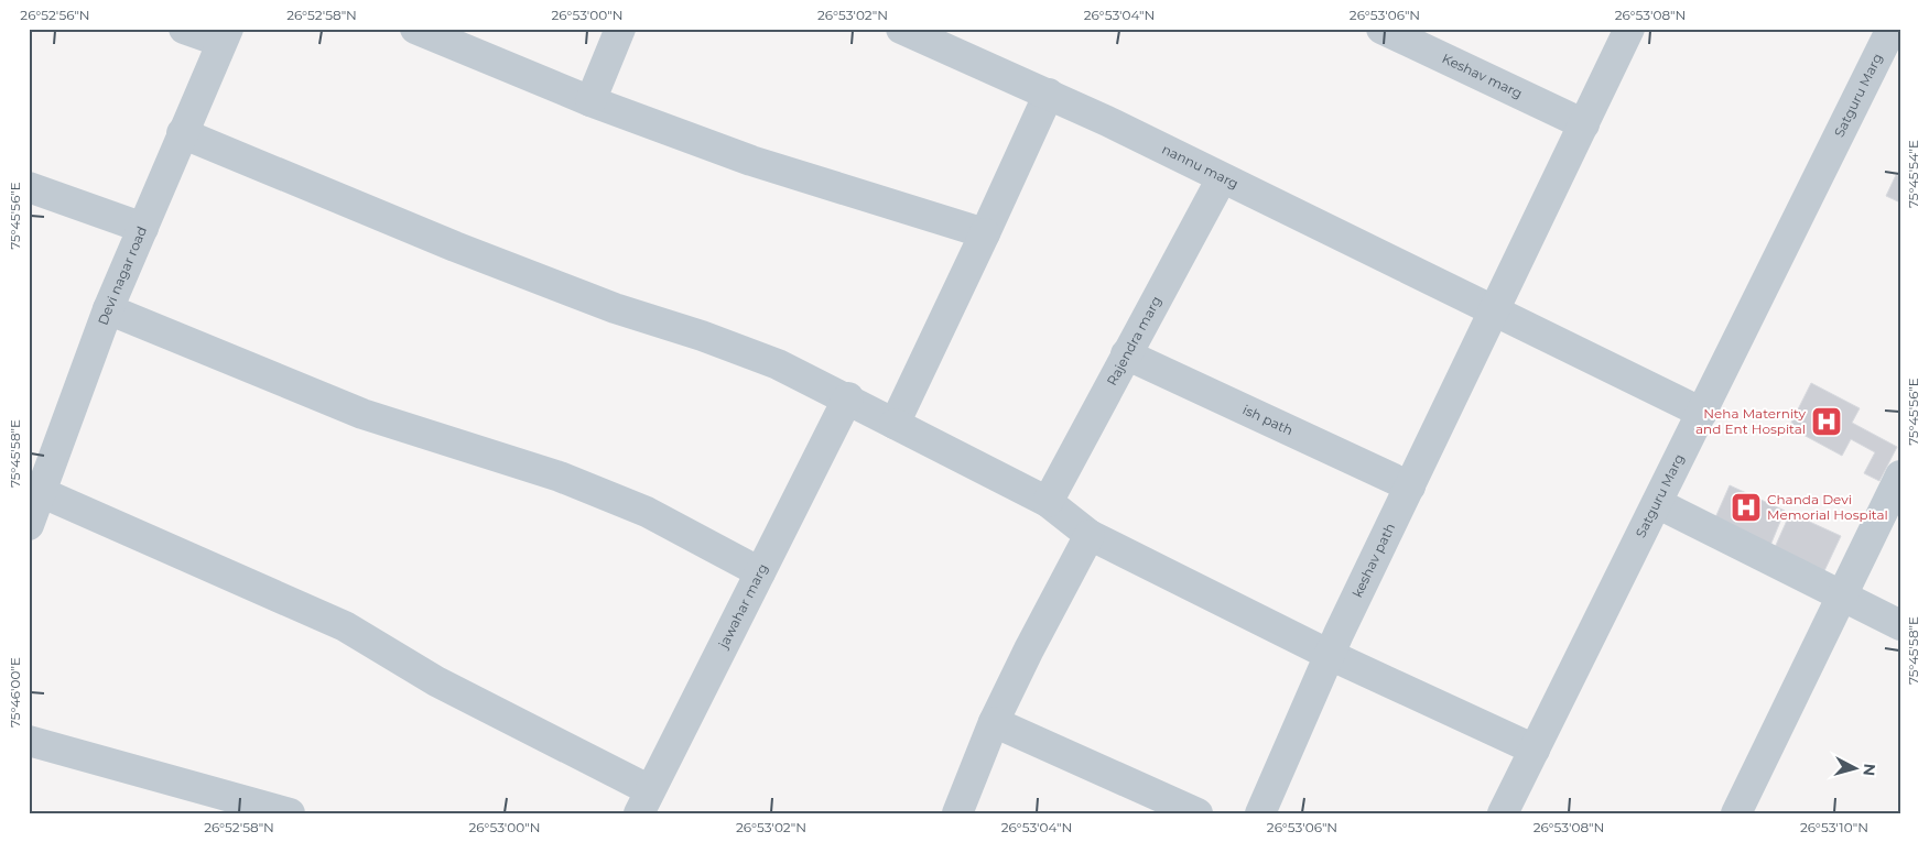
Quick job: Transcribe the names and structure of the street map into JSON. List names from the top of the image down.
{
  "streets": {
    "street": [
      "Keshav marg",
      "Satguru Marg",
      "nannu marg",
      "Devi nagar road",
      "Rajendra marg",
      "ish path",
      "keshav path",
      "jawahar marg"
    ]
  },
  "crossings": [
    ["Keshav marg", "keshav path"],
    ["Satguru Marg", "nannu marg"],
    ["nannu marg", "Rajendra marg"],
    ["nannu marg", "keshav path"],
    ["Rajendra marg", "ish path"],
    ["ish path", "keshav path"]
  ],
  "places": {
    "hospital": ["Neha Maternity and Ent Hospital", "Chanda Devi Memorial Hospital"]
  },
  "north": "right",
  "coordinates": [
    "26°52'56\"N",
    "26°52'58\"N",
    "26°53'00\"N",
    "26°53'02\"N",
    "26°53'04\"N",
    "26°53'06\"N",
    "26°53'08\"N",
    "75°45'54\"E",
    "75°45'56\"E",
    "75°45'58\"E",
    "75°46'00\"E",
    "26°53'10\"N"
  ]
}
